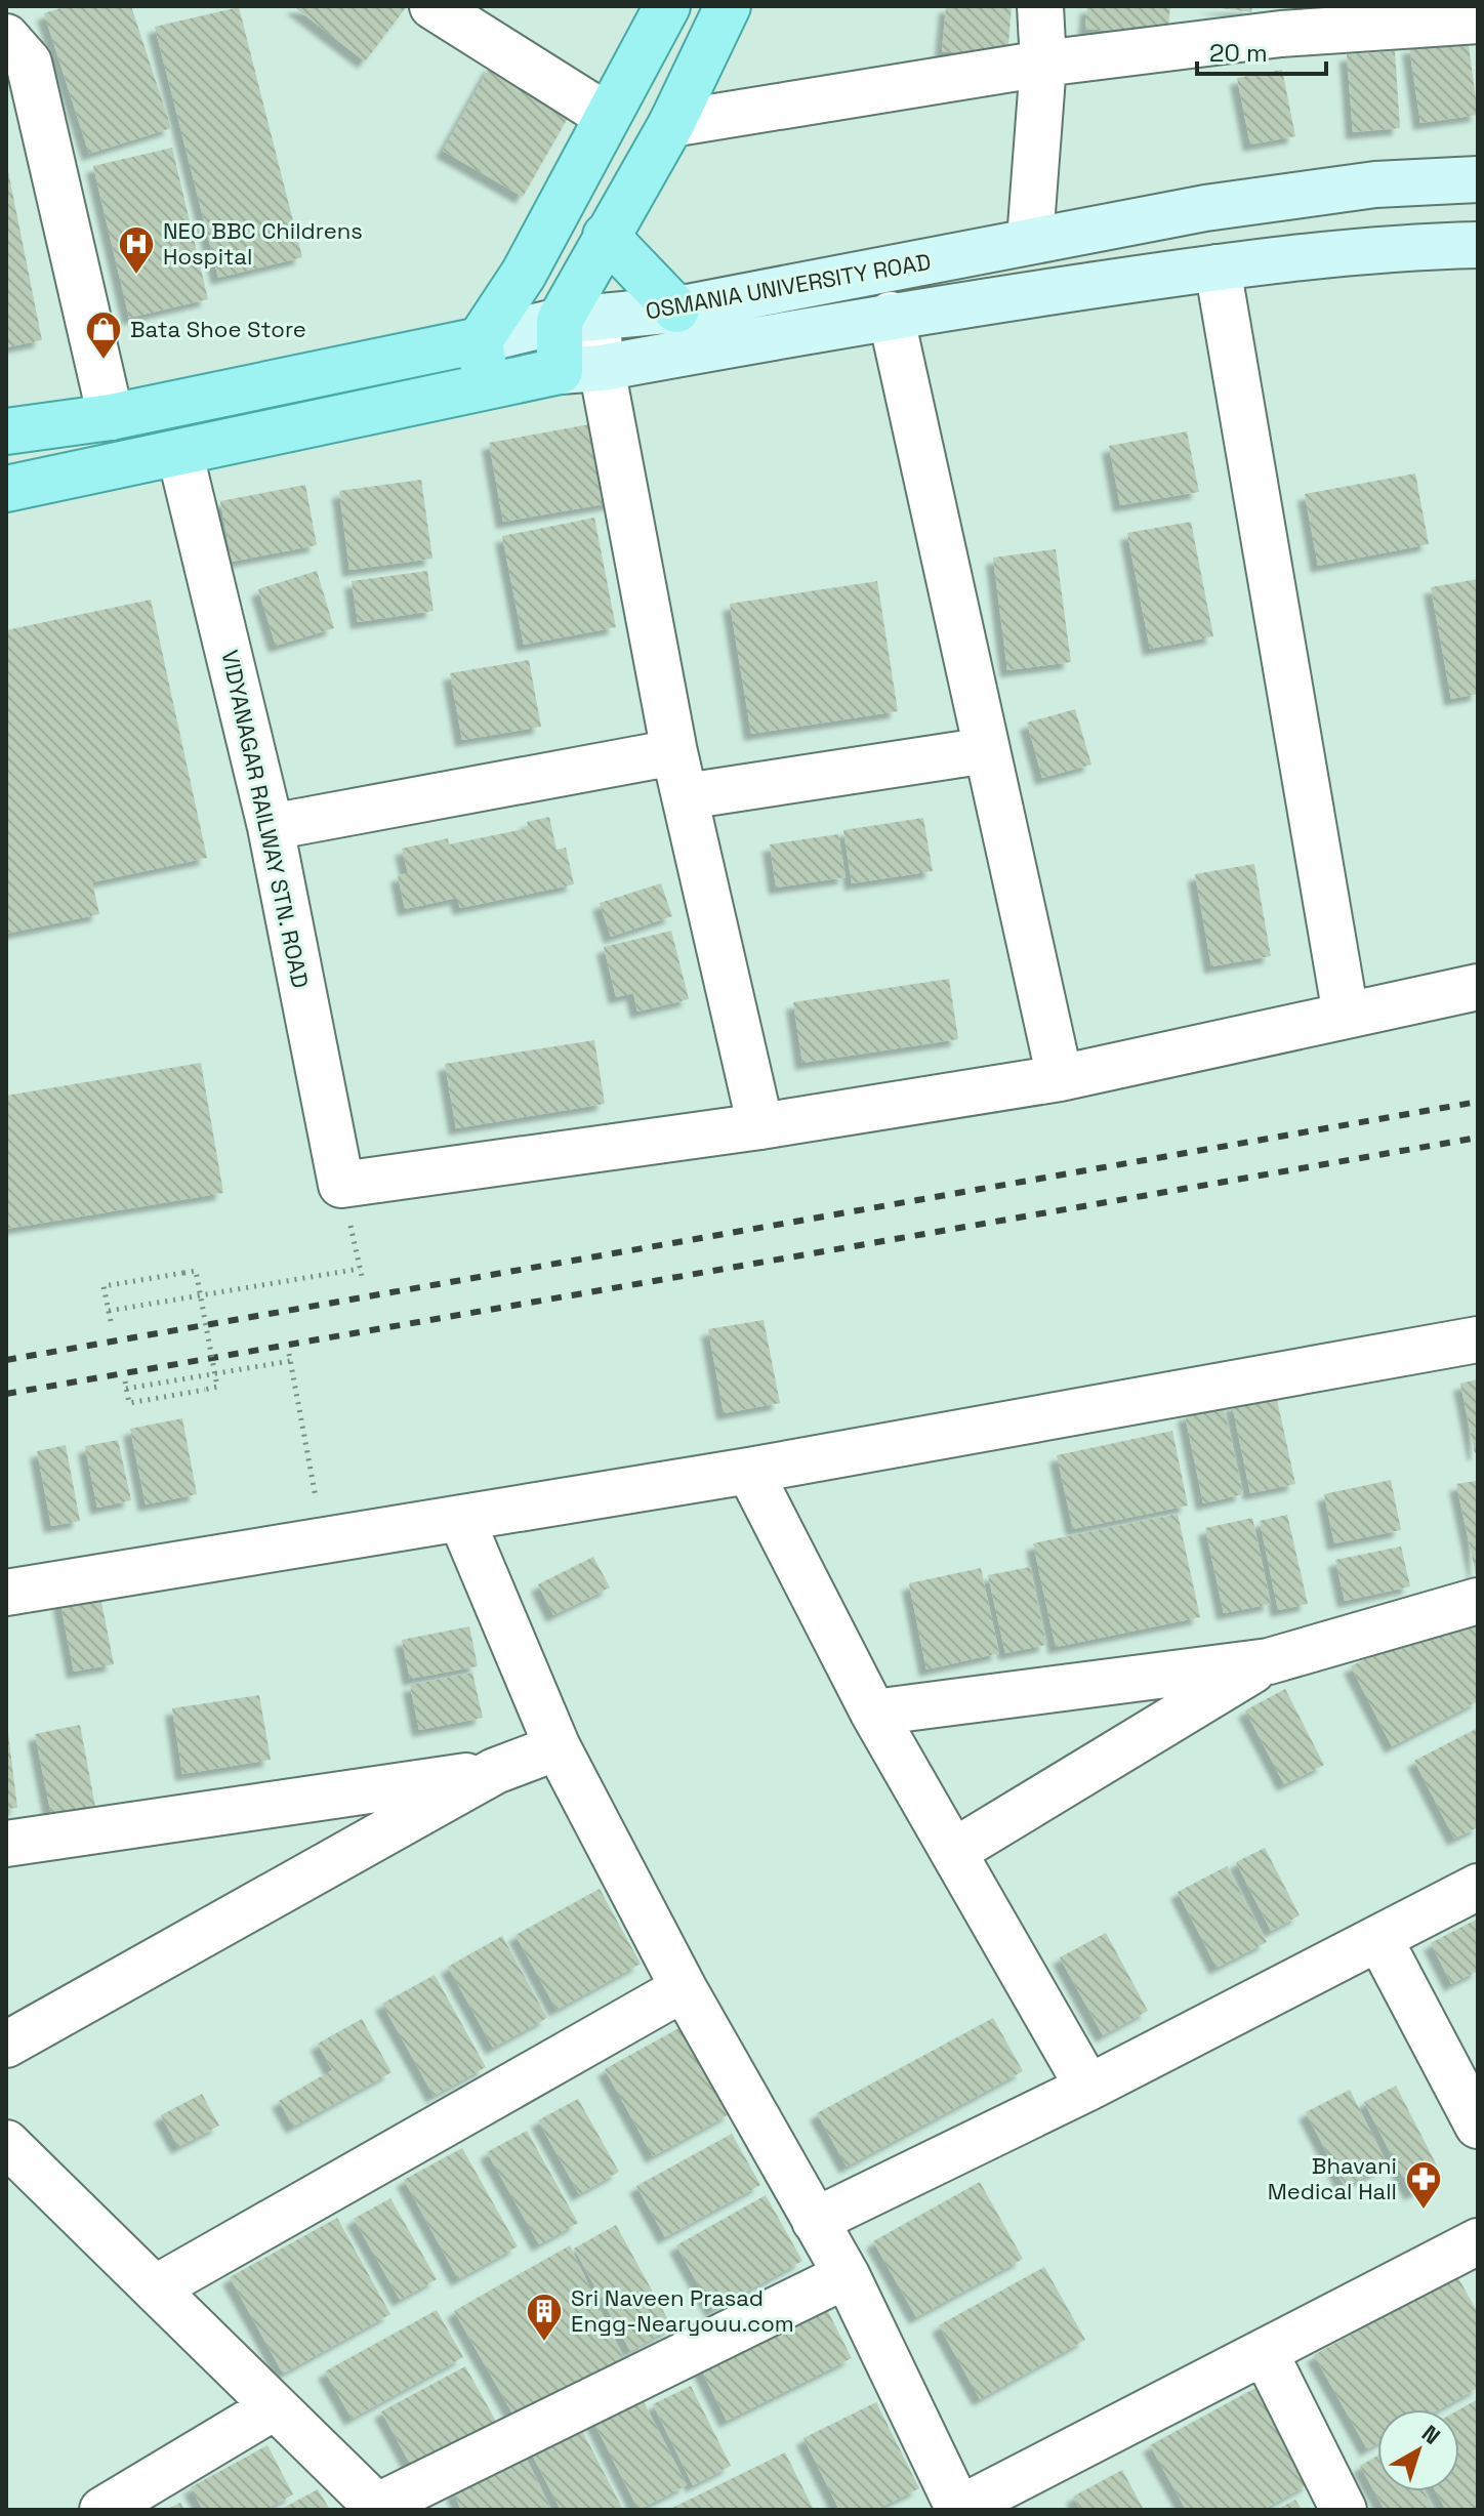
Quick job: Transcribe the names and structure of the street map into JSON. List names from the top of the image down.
{
  "streets": {
    "main road": ["OSMANIA UNIVERSITY ROAD"],
    "street": ["VIDYANAGAR RAILWAY STN. ROAD"]
  },
  "crossings": [
    ["OSMANIA UNIVERSITY ROAD", "VIDYANAGAR RAILWAY STN. ROAD"]
  ],
  "places": {
    "hospital": ["NEO BBC Childrens Hospital"],
    "shop": ["Bata Shoe Store"],
    "pharmacy": ["Bhavani Medical Hall"],
    "building": ["Sri Naveen Prasad Engg-Nearyouu.com"]
  },
  "scale_bar": "20 m",
  "north": "top right"
}
